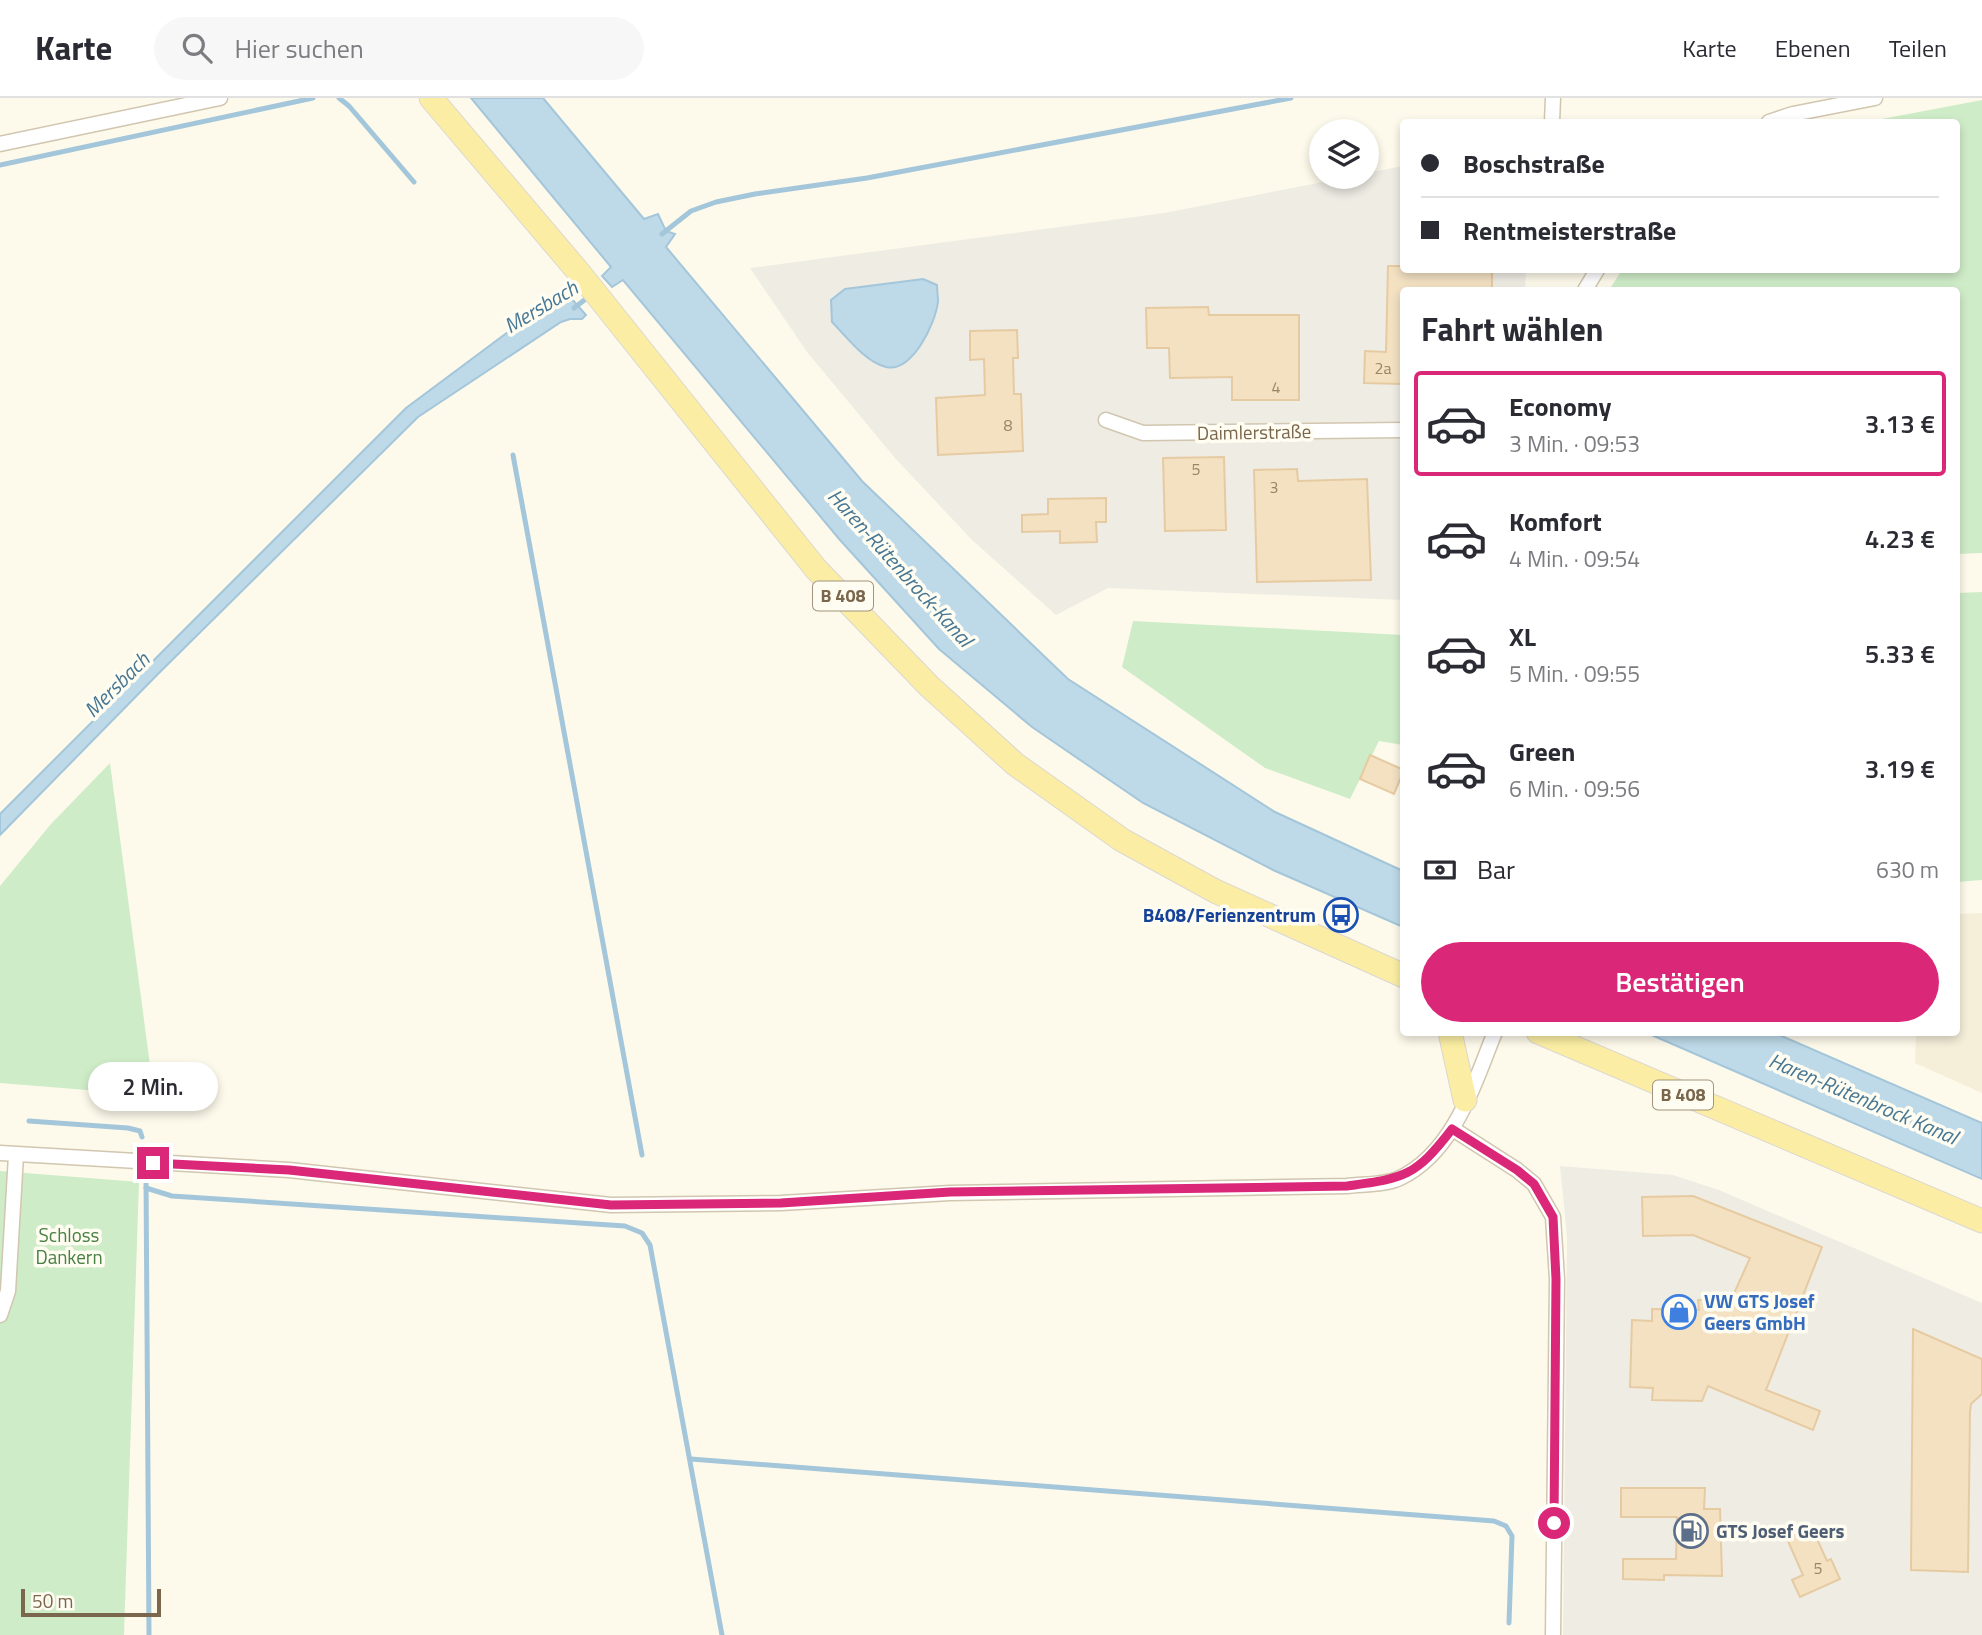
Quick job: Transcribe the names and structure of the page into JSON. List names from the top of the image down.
{
  "streets": {
    "main road": ["B 408"],
    "street": ["Daimlerstraße"]
  },
  "water": ["Mersbach", "Haren-Rütenbrock-Kanal", "Haren-Rütenbrock Kanal"],
  "parks": ["Schloss Dankern"],
  "places": {
    "bus stop": ["B408/Ferienzentrum"],
    "shop": ["VW GTS Josef Geers GmbH"],
    "fuel station": ["GTS Josef Geers"]
  },
  "house_numbers": [
    "2a",
    "4",
    "8",
    "5",
    "3",
    "5"
  ],
  "scale_bar": "50 m",
  "page": {
    "header": "Karte",
    "search": "Hier suchen",
    "nav": ["Karte", "Ebenen", "Teilen"],
    "banner": ["Boschstraße", "Rentmeisterstraße"],
    "heading": "Fahrt wählen",
    "list": [
      {
        "name": "Economy",
        "note": "3 Min. · 09:53",
        "value": "3.13 €"
      },
      {
        "name": "Komfort",
        "note": "4 Min. · 09:54",
        "value": "4.23 €"
      },
      {
        "name": "XL",
        "note": "5 Min. · 09:55",
        "value": "5.33 €"
      },
      {
        "name": "Green",
        "note": "6 Min. · 09:56",
        "value": "3.19 €"
      }
    ],
    "pay": ["Bar", "630 m"],
    "buttons": "Bestätigen",
    "bubble": "2 Min.",
    "scale": "50 m"
  }
}
